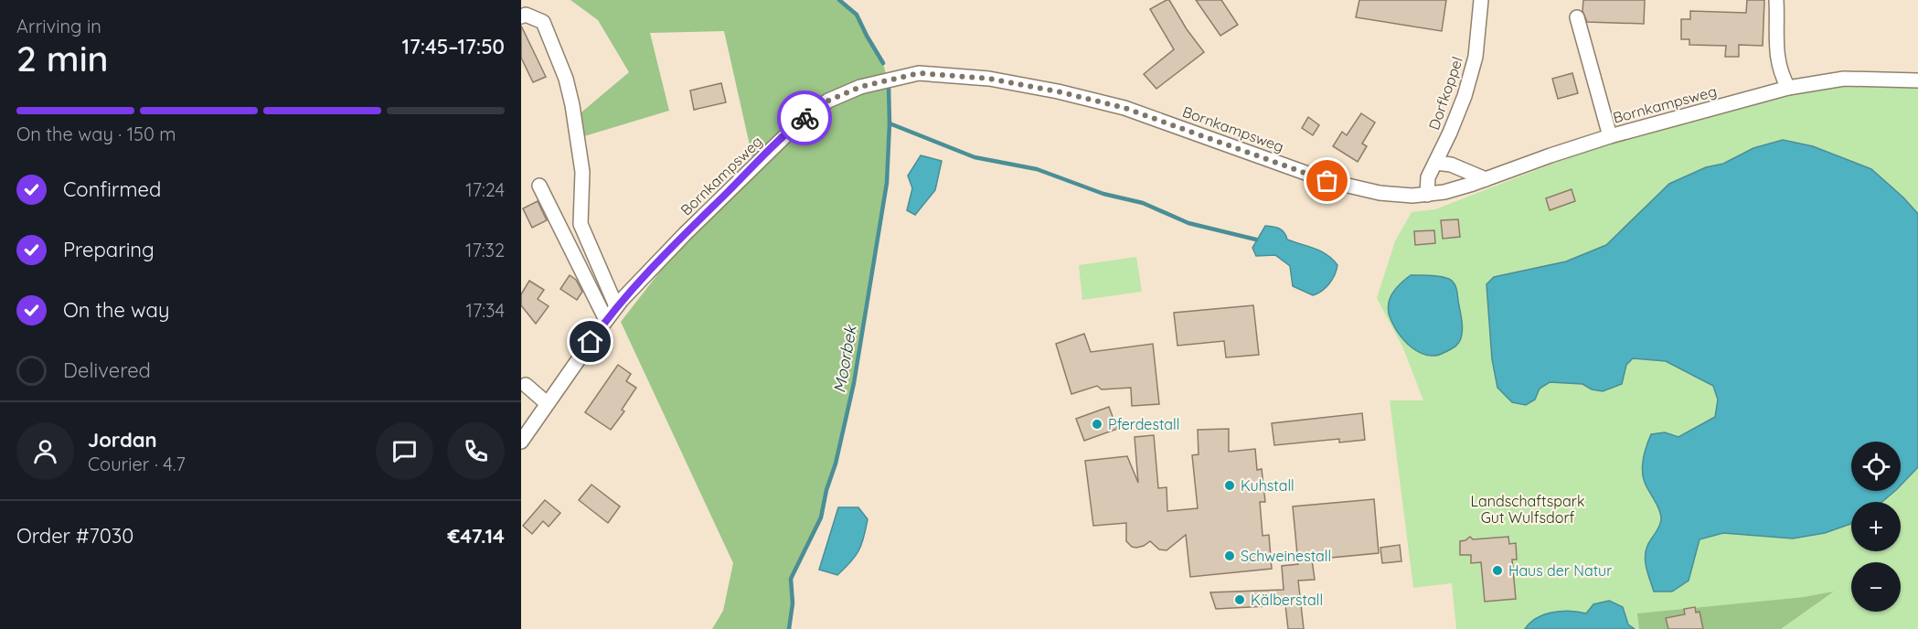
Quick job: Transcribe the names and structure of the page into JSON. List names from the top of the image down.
{
  "streets": {
    "street": ["Dorfkoppel", "Bornkampsweg"]
  },
  "crossings": [
    ["Dorfkoppel", "Bornkampsweg"]
  ],
  "water": ["Moorbek"],
  "parks": ["Landschaftspark Gut Wulfsdorf"],
  "places": [
    "Pferdestall",
    "Kuhstall",
    "Schweinestall",
    "Haus der Natur",
    "Kälberstall"
  ],
  "page": {
    "heading": ["2 min", "Arriving in", "17:45–17:50"],
    "panel": [
      "Jordan",
      "Courier · 4.7",
      "Order #7030",
      "€47.14"
    ],
    "bar": "On the way · 150 m",
    "list": [
      ["Confirmed", "17:24"],
      ["Preparing", "17:32"],
      ["On the way", "17:34"],
      "Delivered"
    ],
    "map_buttons": ["+", "−"]
  }
}
